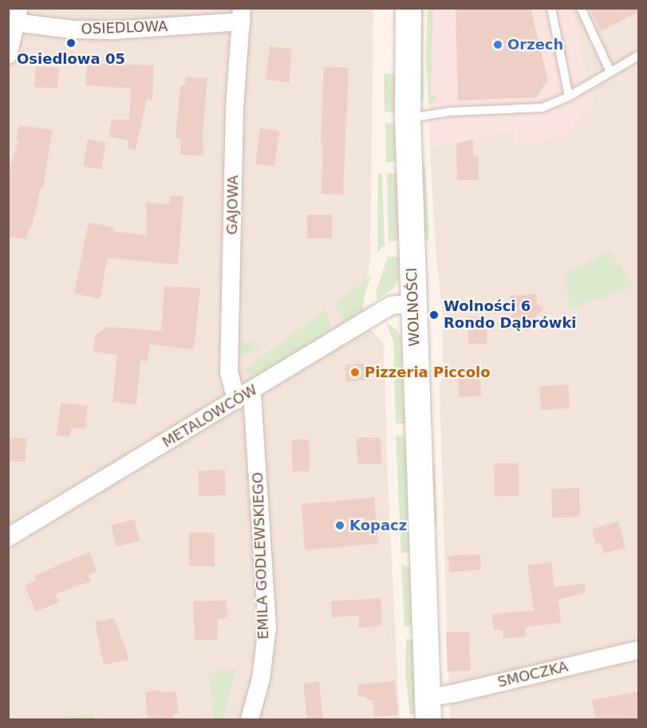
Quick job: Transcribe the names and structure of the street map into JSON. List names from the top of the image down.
{
  "streets": {
    "main road": ["WOLNOŚCI"],
    "street": [
      "OSIEDLOWA",
      "GAJOWA",
      "METALOWCÓW",
      "EMILA GODLEWSKIEGO",
      "SMOCZKA"
    ]
  },
  "crossings": [
    ["OSIEDLOWA", "GAJOWA"],
    ["GAJOWA", "METALOWCÓW"],
    ["WOLNOŚCI", "METALOWCÓW"],
    ["WOLNOŚCI", "SMOCZKA"],
    ["METALOWCÓW", "EMILA GODLEWSKIEGO"]
  ],
  "places": [
    "Osiedlowa 05",
    "Orzech",
    "Wolności 6 Rondo Dąbrówki",
    "Pizzeria Piccolo",
    "Kopacz"
  ]
}
